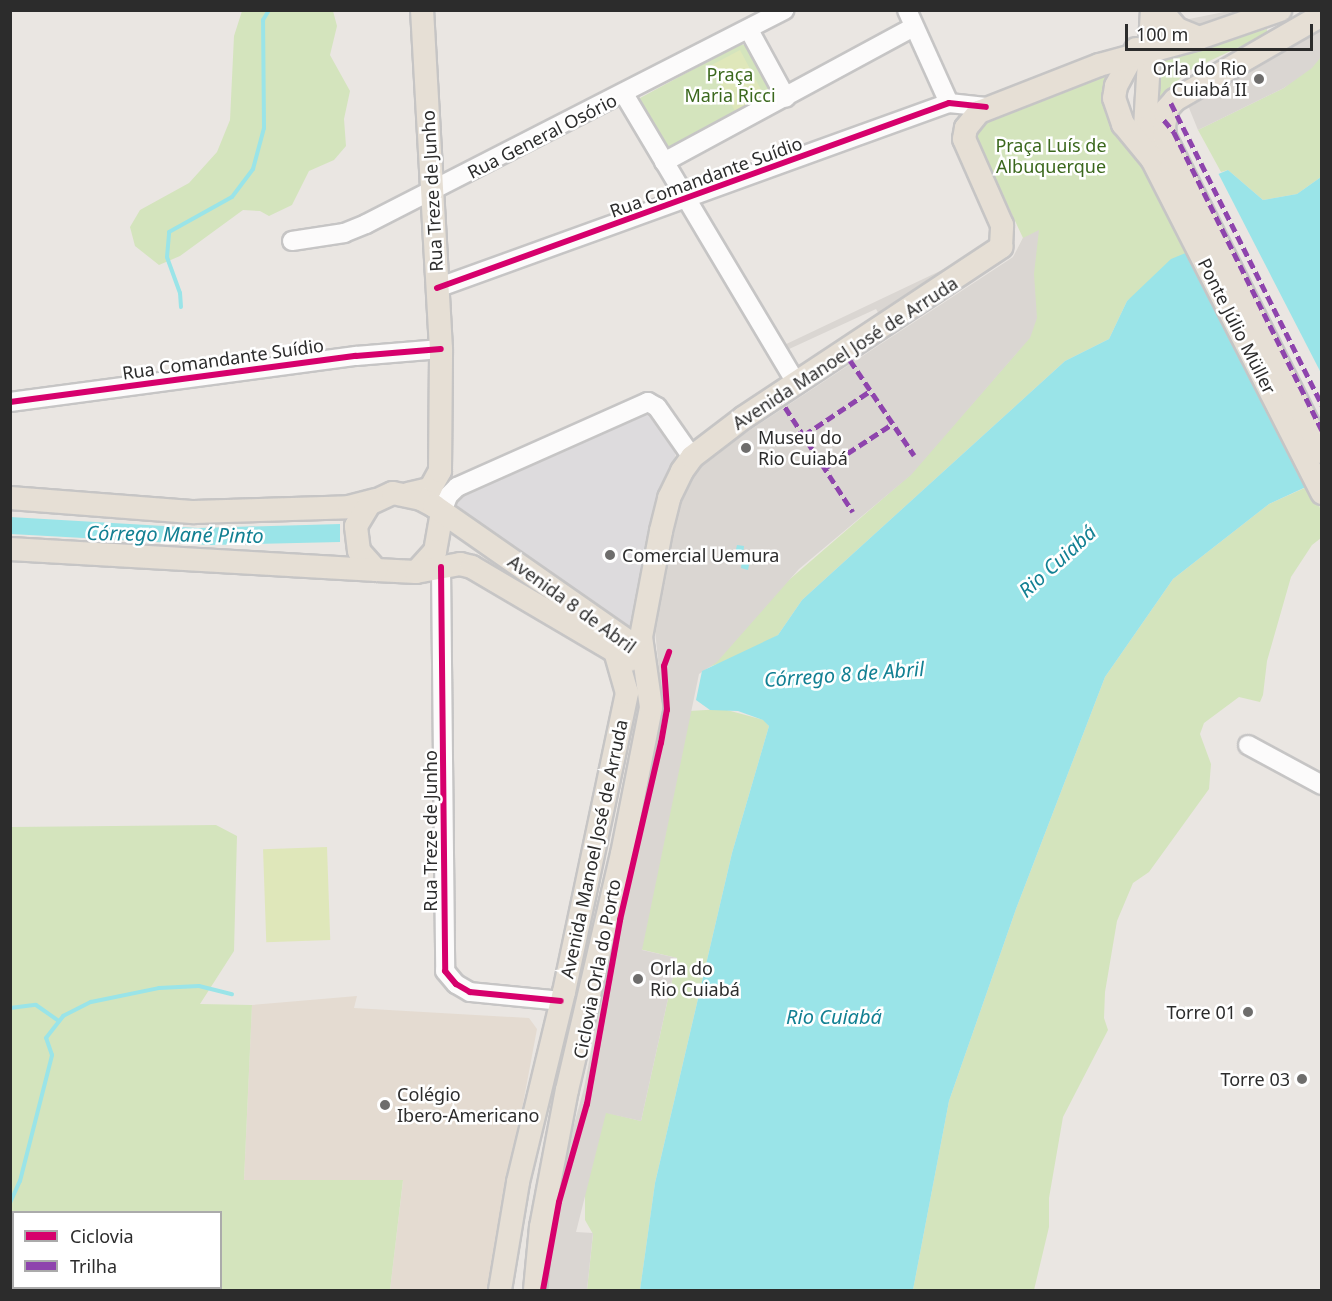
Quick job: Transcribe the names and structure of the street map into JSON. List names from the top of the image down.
{
  "streets": {
    "main road": [
      "Rua Comandante Suídio",
      "Rua Treze de Junho",
      "Ponte Júlio Müller",
      "Avenida Manoel José de Arruda",
      "Avenida 8 de Abril"
    ],
    "street": ["Rua General Osório"],
    "cycle path": ["Ciclovia Orla do Porto"]
  },
  "crossings": [
    ["Rua General Osório", "Rua Treze de Junho"],
    ["Rua Comandante Suídio", "Rua Treze de Junho"],
    ["Rua Comandante Suídio", "Avenida Manoel José de Arruda"],
    ["Rua Treze de Junho", "Avenida Manoel José de Arruda"],
    ["Rua Treze de Junho", "Avenida 8 de Abril"],
    ["Avenida Manoel José de Arruda", "Avenida 8 de Abril"]
  ],
  "water": ["Córrego Mané Pinto", "Rio Cuiabá", "Córrego 8 de Abril"],
  "parks": ["Praça Maria Ricci", "Praça Luís de Albuquerque"],
  "places": [
    "Orla do Rio Cuiabá II",
    "Museu do Rio Cuiabá",
    "Comercial Uemura",
    "Orla do Rio Cuiabá",
    "Torre 01",
    "Torre 03",
    "Colégio Ibero-Americano"
  ],
  "legend": ["Ciclovia", "Trilha"],
  "scale_bar": "100 m"
}
